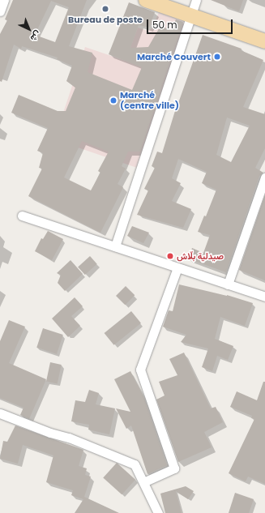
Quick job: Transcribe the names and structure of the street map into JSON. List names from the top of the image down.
{
  "places": [
    "Bureau de poste",
    "Marché Couvert",
    "Marché (centre ville)",
    "صيدلية بلّاش"
  ],
  "scale_bar": "50 m",
  "north": "bottom right"
}
